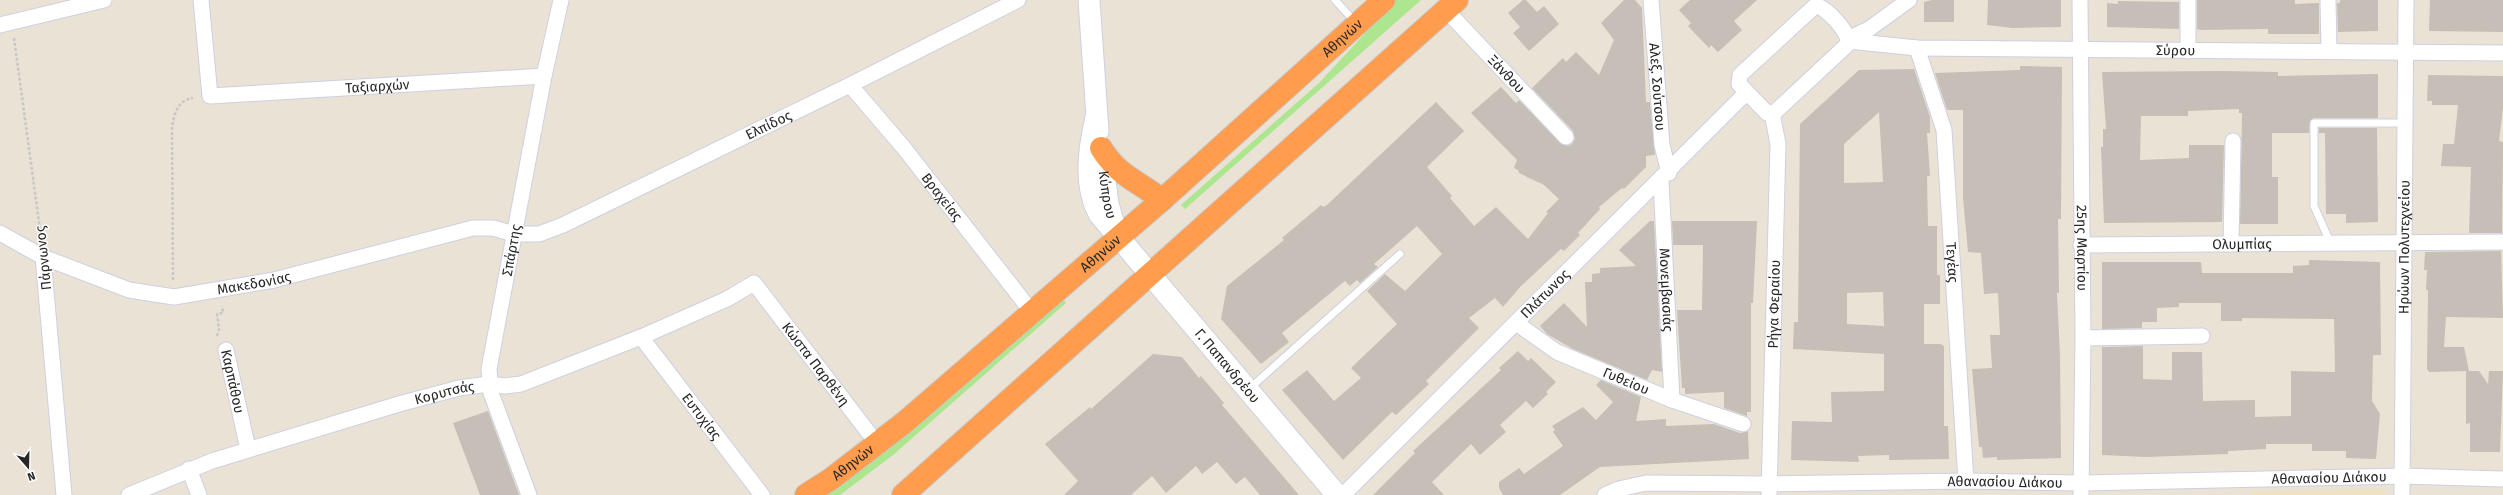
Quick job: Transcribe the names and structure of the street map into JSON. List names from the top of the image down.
{
  "streets": {
    "highway": ["Αθηνών"],
    "street": [
      "Σύρου",
      "Ξάνθου",
      "Ταξιαρχών",
      "Αλεξ. Σούτσου",
      "Ελπίδος",
      "Κύπρου",
      "Βραχείας",
      "Ολυμπίας",
      "25ης Μαρτίου",
      "Ηρώων Πολυτεχνείου",
      "Σπάρτης",
      "Πάρνωνος",
      "Τεγέας",
      "Μακεδονίας",
      "Μονεμβασιάς",
      "Πλάτωνος",
      "Ρήγα Φεραίου",
      "Κώστα Παρθένη",
      "Γ. Παπανδρέου",
      "Γυθείου",
      "Καρπάθου",
      "Κορυτσάς",
      "Ευτυχίας",
      "Αθανασίου Διάκου"
    ]
  },
  "crossings": [
    ["Αθηνών", "Κύπρου"],
    ["Αθηνών", "Βραχείας"],
    ["Αθηνών", "Κώστα Παρθένη"],
    ["Αθηνών", "Γ. Παπανδρέου"],
    ["Σύρου", "25ης Μαρτίου"],
    ["Σύρου", "Ηρώων Πολυτεχνείου"],
    ["Σύρου", "Τεγέας"],
    ["Ταξιαρχών", "Σπάρτης"],
    ["Αλεξ. Σούτσου", "Μονεμβασιάς"],
    ["Αλεξ. Σούτσου", "Πλάτωνος"],
    ["Ελπίδος", "Βραχείας"],
    ["Ελπίδος", "Σπάρτης"],
    ["Ελπίδος", "Μακεδονίας"],
    ["Κύπρου", "Γ. Παπανδρέου"],
    ["Ολυμπίας", "25ης Μαρτίου"],
    ["Ολυμπίας", "Ηρώων Πολυτεχνείου"],
    ["25ης Μαρτίου", "Αθανασίου Διάκου"],
    ["Ηρώων Πολυτεχνείου", "Αθανασίου Διάκου"],
    ["Σπάρτης", "Μακεδονίας"],
    ["Σπάρτης", "Κορυτσάς"],
    ["Πάρνωνος", "Μακεδονίας"],
    ["Τεγέας", "Αθανασίου Διάκου"],
    ["Μακεδονίας", "Καρπάθου"],
    ["Μονεμβασιάς", "Πλάτωνος"],
    ["Μονεμβασιάς", "Γυθείου"],
    ["Πλάτωνος", "Γυθείου"],
    ["Ρήγα Φεραίου", "Αθανασίου Διάκου"],
    ["Κώστα Παρθένη", "Κορυτσάς"],
    ["Καρπάθου", "Κορυτσάς"],
    ["Κορυτσάς", "Ευτυχίας"]
  ],
  "north": "bottom"
}
